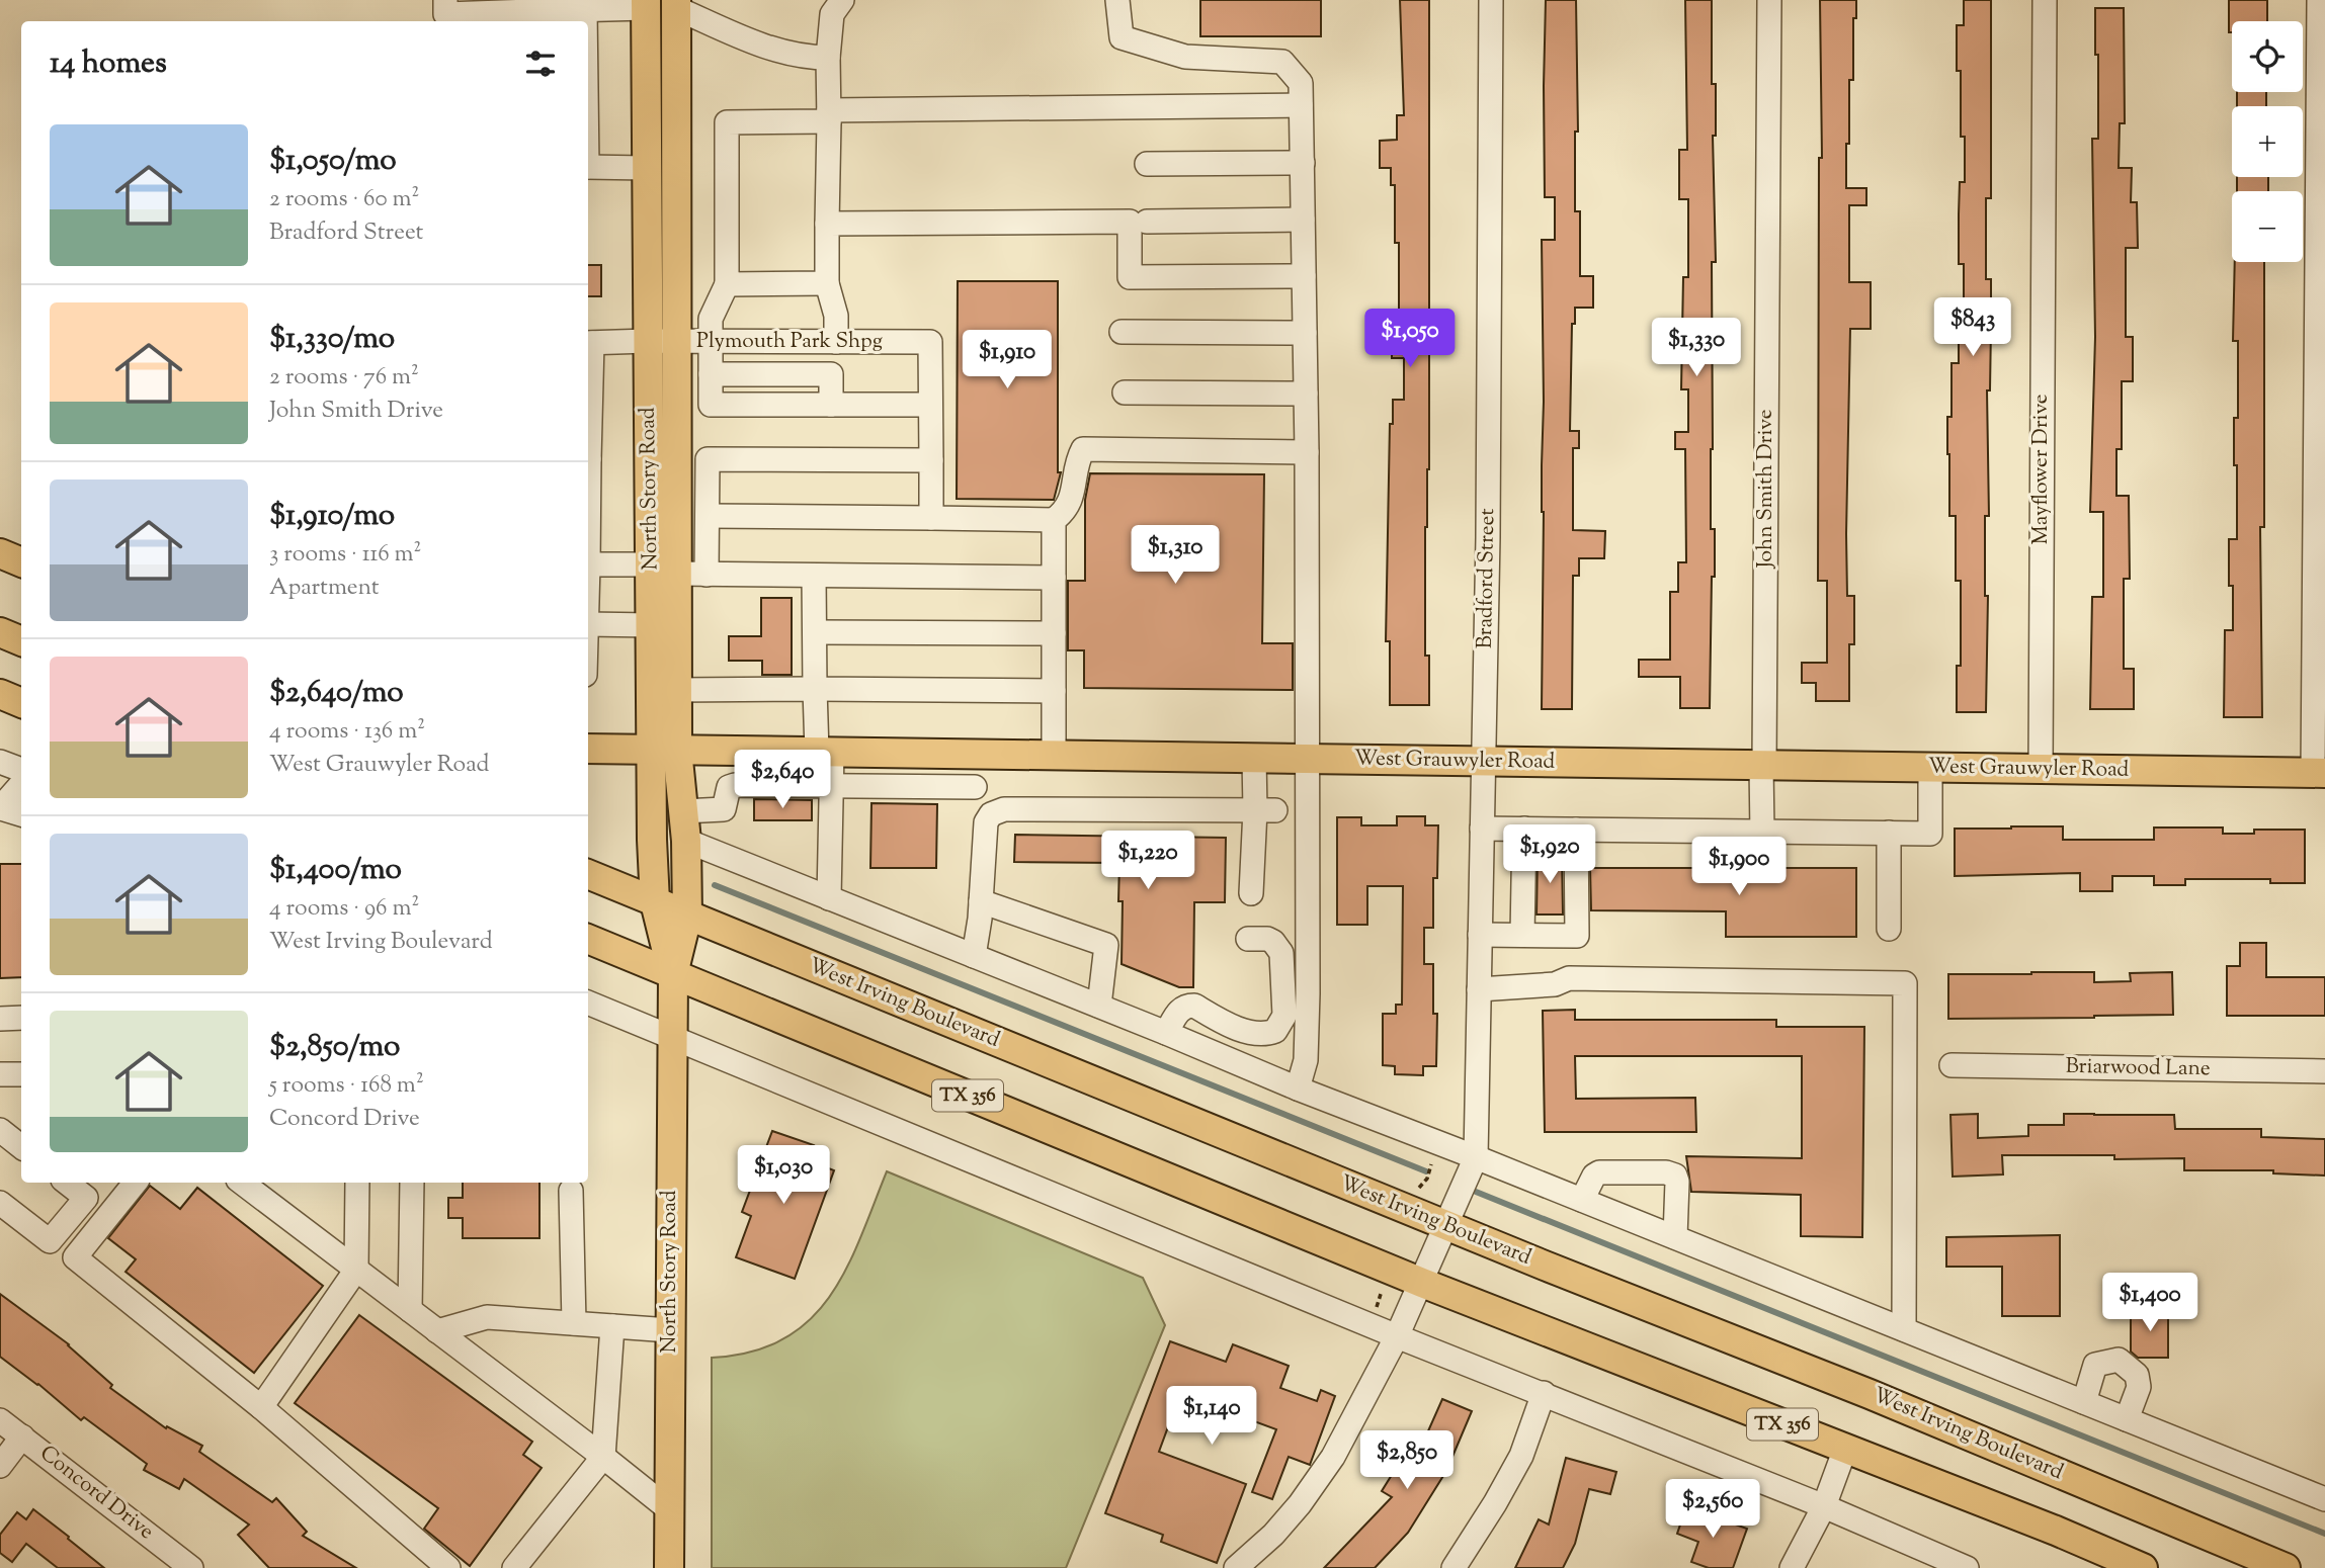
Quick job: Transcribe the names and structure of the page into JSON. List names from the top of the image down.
{
  "streets": {
    "main road": [
      "North Story Road",
      "West Grauwyler Road",
      "West Irving Boulevard",
      "TX 356"
    ],
    "street": [
      "Plymouth Park Shpg",
      "Mayflower Drive",
      "John Smith Drive",
      "Bradford Street",
      "Briarwood Lane",
      "Concord Drive"
    ]
  },
  "crossings": [
    ["Plymouth Park Shpg", "North Story Road"],
    ["Mayflower Drive", "West Grauwyler Road"],
    ["North Story Road", "West Grauwyler Road"],
    ["North Story Road", "West Irving Boulevard"],
    ["North Story Road", "TX 356"],
    ["John Smith Drive", "West Grauwyler Road"],
    ["Bradford Street", "West Grauwyler Road"]
  ],
  "page": {
    "map_buttons": ["+", "−"],
    "heading": "14 homes",
    "list": [
      {
        "name": "$1,050/mo",
        "note": "2 rooms · 60 m² · Bradford Street"
      },
      {
        "name": "$1,330/mo",
        "note": "2 rooms · 76 m² · John Smith Drive"
      },
      {
        "name": "$1,910/mo",
        "note": "3 rooms · 116 m² · Apartment"
      },
      {
        "name": "$2,640/mo",
        "note": "4 rooms · 136 m² · West Grauwyler Road"
      },
      {
        "name": "$1,400/mo",
        "note": "4 rooms · 96 m² · West Irving Boulevard"
      },
      {
        "name": "$2,850/mo",
        "note": "5 rooms · 168 m² · Concord Drive"
      }
    ],
    "price": [
      "$843",
      "$1,050",
      "$1,330",
      "$1,910",
      "$1,310",
      "$2,640",
      "$1,920",
      "$1,220",
      "$1,900",
      "$1,030",
      "$1,400",
      "$1,140",
      "$2,850",
      "$2,560"
    ]
  }
}
